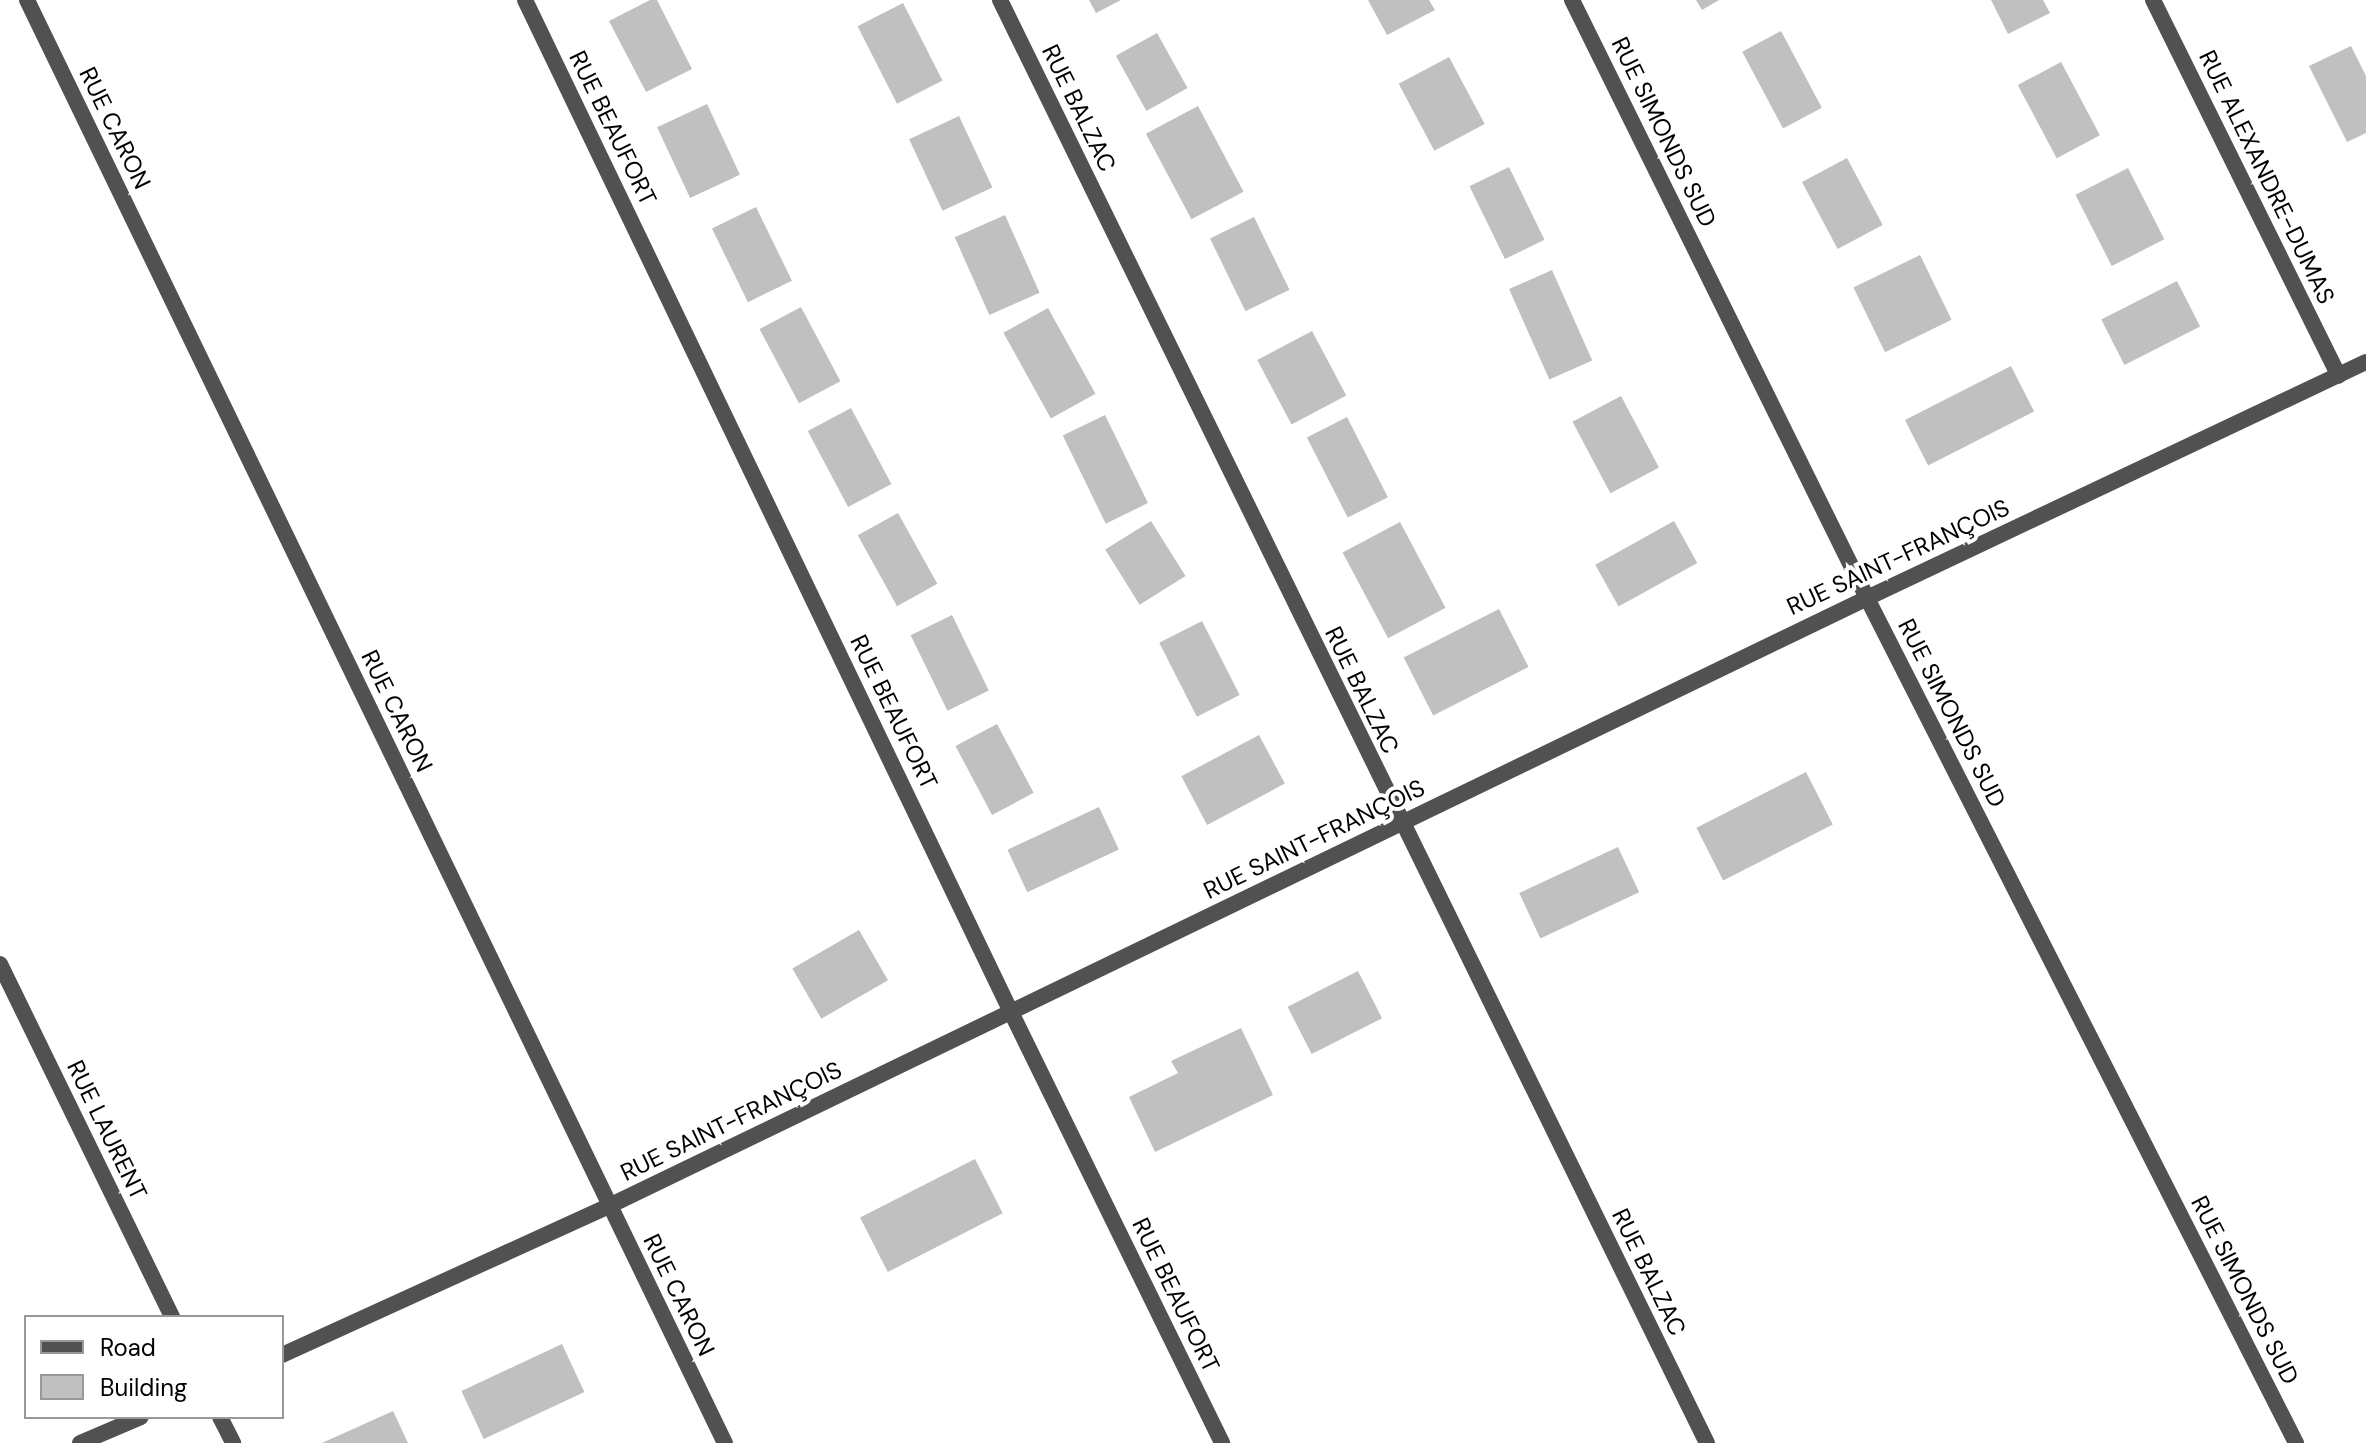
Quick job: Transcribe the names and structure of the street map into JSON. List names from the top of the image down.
{
  "streets": {
    "street": [
      "RUE BALZAC",
      "RUE CARON",
      "RUE BEAUFORT",
      "RUE SIMONDS SUD",
      "RUE ALEXANDRE-DUMAS",
      "RUE SAINT-FRANÇOIS",
      "RUE LAURENT"
    ]
  },
  "crossings": [
    ["RUE BALZAC", "RUE SAINT-FRANÇOIS"],
    ["RUE CARON", "RUE SAINT-FRANÇOIS"],
    ["RUE BEAUFORT", "RUE SAINT-FRANÇOIS"],
    ["RUE SIMONDS SUD", "RUE SAINT-FRANÇOIS"],
    ["RUE ALEXANDRE-DUMAS", "RUE SAINT-FRANÇOIS"]
  ],
  "legend": ["Road", "Building"]
}
